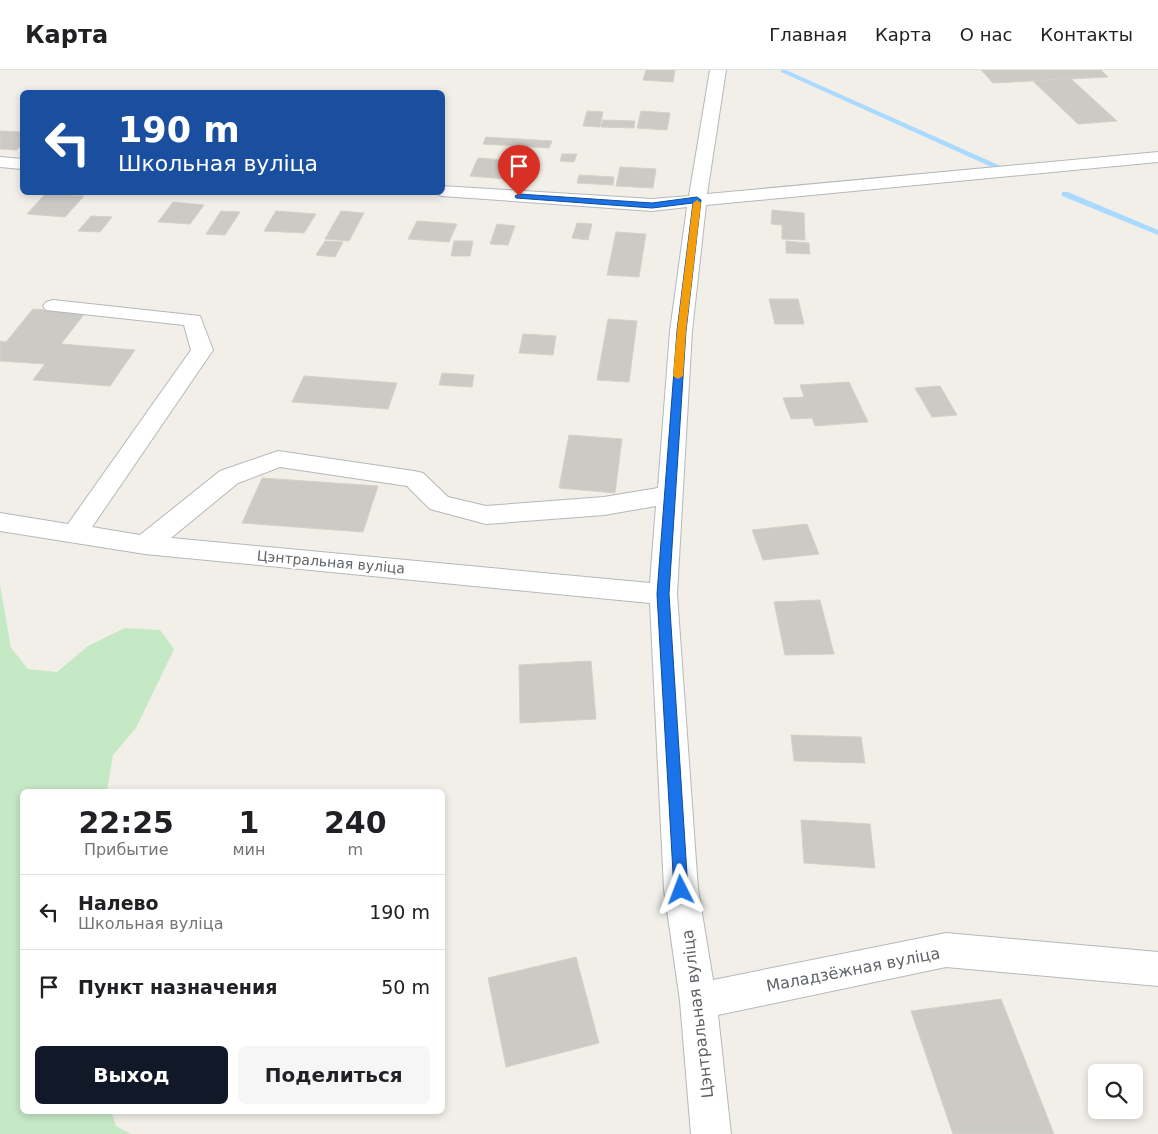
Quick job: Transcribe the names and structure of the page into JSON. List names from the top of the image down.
{
  "streets": {
    "street": ["Цэнтральная вуліца", "Маладзёжная вуліца"]
  },
  "crossings": [
    ["Цэнтральная вуліца", "Маладзёжная вуліца"]
  ],
  "page": {
    "header": "Карта",
    "nav": [
      "Главная",
      "Карта",
      "О нас",
      "Контакты"
    ],
    "turn": ["190 m", "Школьная вуліца"],
    "eta": [
      "22:25",
      "Прибытие",
      "1",
      "мин",
      "240",
      "m"
    ],
    "list": [
      {
        "name": "Налево",
        "note": "Школьная вуліца",
        "value": "190 m"
      },
      {
        "name": "Пункт назначения",
        "value": "50 m"
      }
    ],
    "buttons": ["Выход", "Поделиться"]
  }
}
